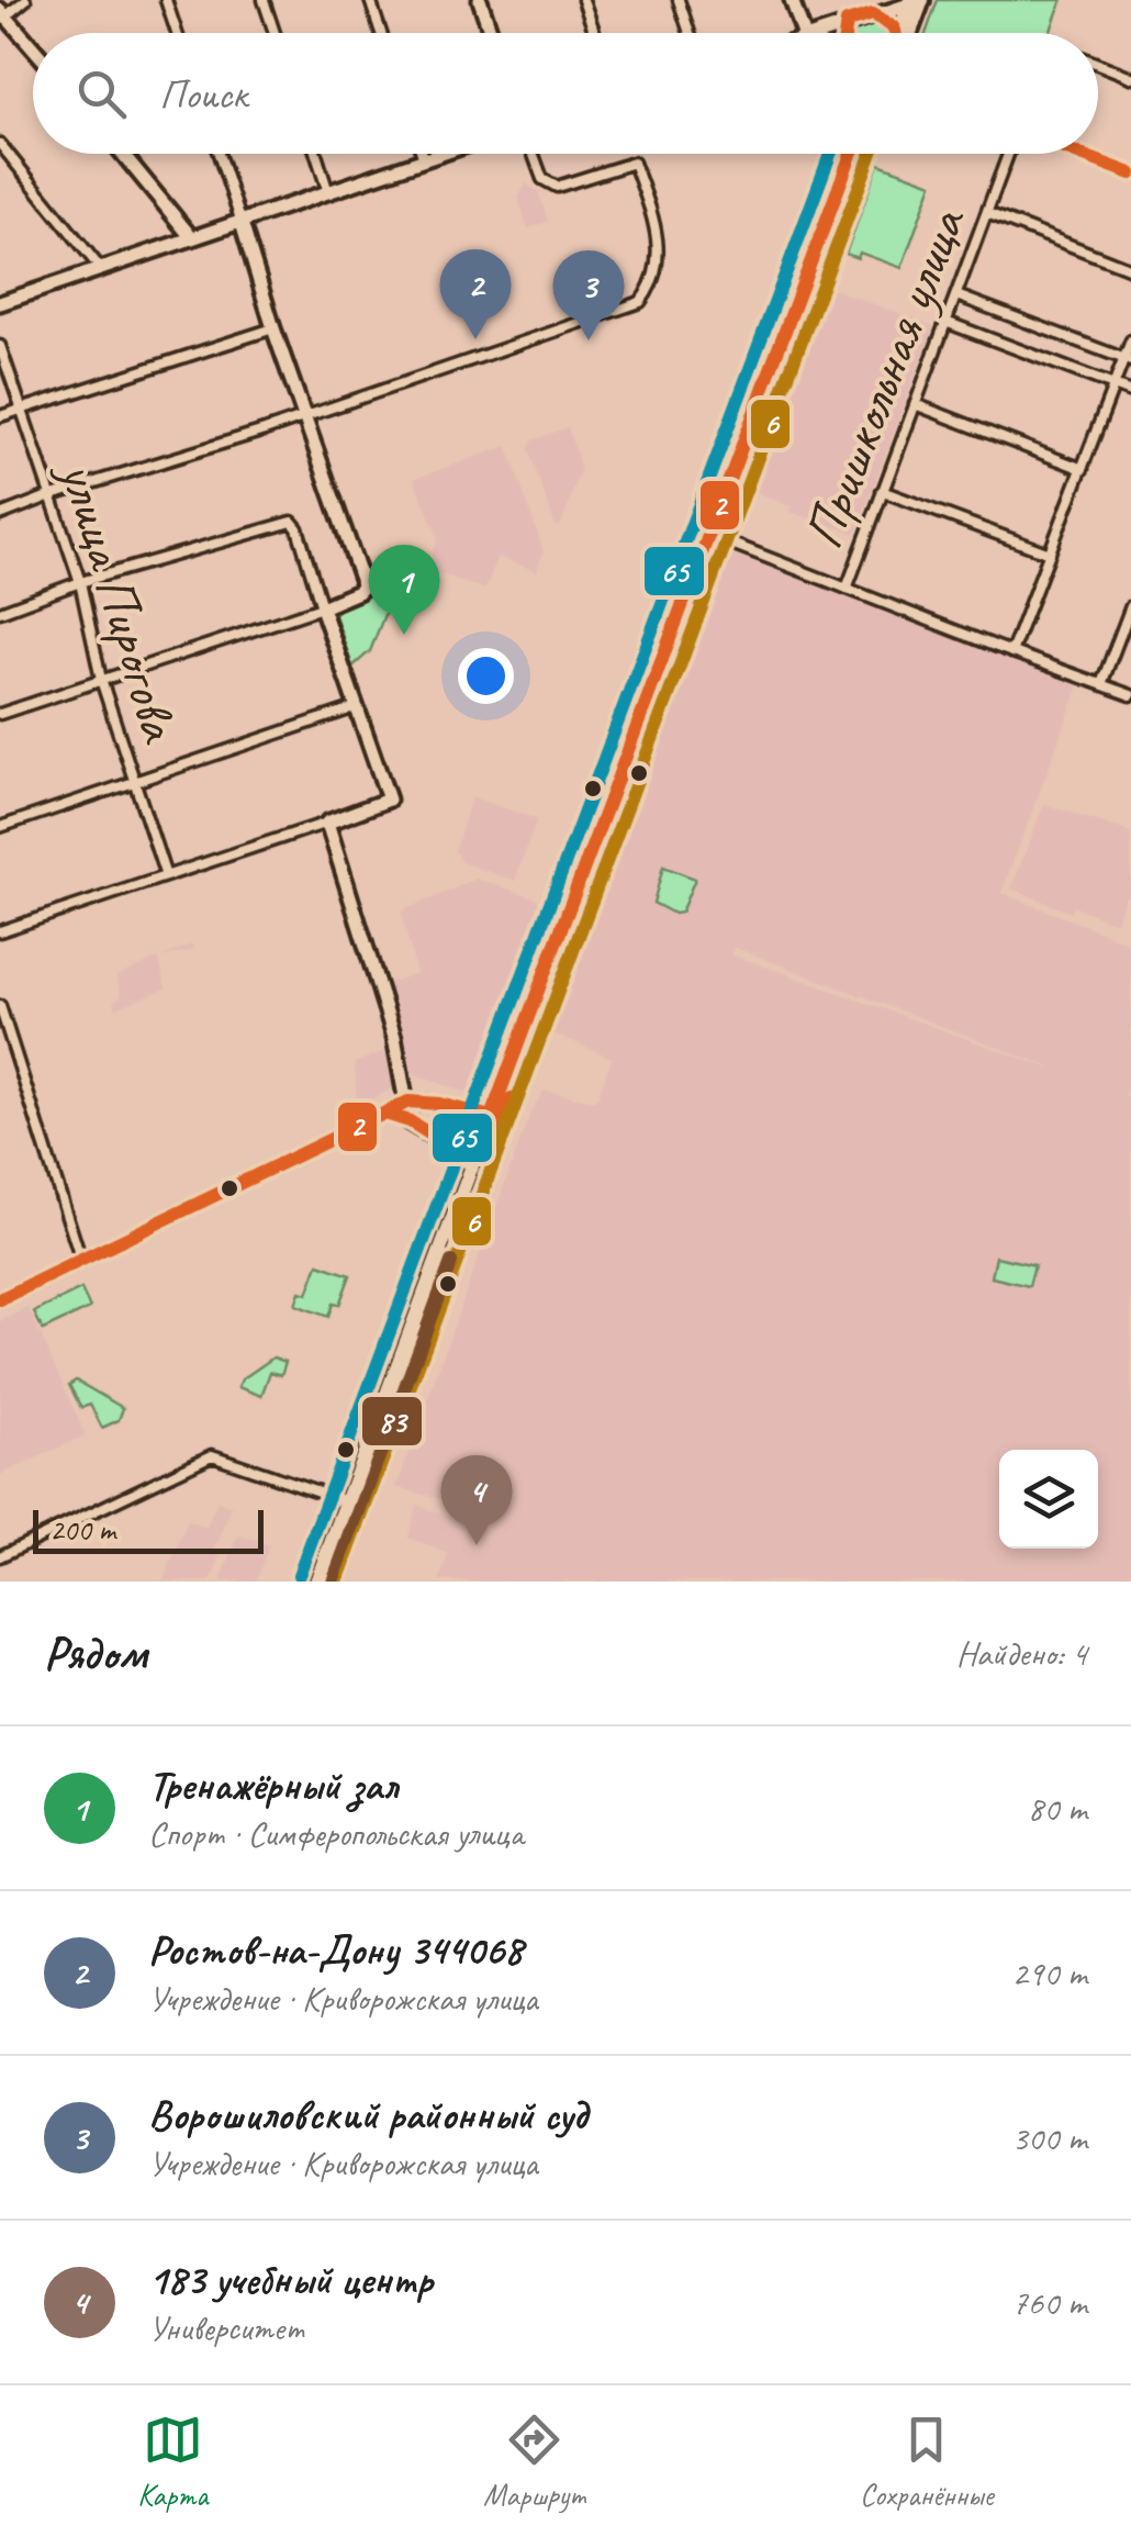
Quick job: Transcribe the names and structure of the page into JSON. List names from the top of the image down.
{
  "streets": {
    "street": ["Пришкольная улица", "улица Пирогова"]
  },
  "lines": [
    "transit line 2",
    "transit line 6",
    "transit line 65",
    "transit line 83"
  ],
  "scale_bar": "200 m",
  "page": {
    "search": "Поиск",
    "pins": [
      "2",
      "3",
      "1",
      "4"
    ],
    "scale": "200 m",
    "heading": ["Рядом", "Найдено: 4"],
    "list": [
      {
        "mark": "1",
        "name": "Тренажёрный зал",
        "note": "Спорт · Симферопольская улица",
        "value": "80 m"
      },
      {
        "mark": "2",
        "name": "Ростов-на-Дону 344068",
        "note": "Учреждение · Криворожская улица",
        "value": "290 m"
      },
      {
        "mark": "3",
        "name": "Ворошиловский районный суд",
        "note": "Учреждение · Криворожская улица",
        "value": "300 m"
      },
      {
        "mark": "4",
        "name": "183 учебный центр",
        "note": "Университет",
        "value": "760 m"
      }
    ],
    "nav": ["Карта", "Маршрут", "Сохранённые"]
  }
}
